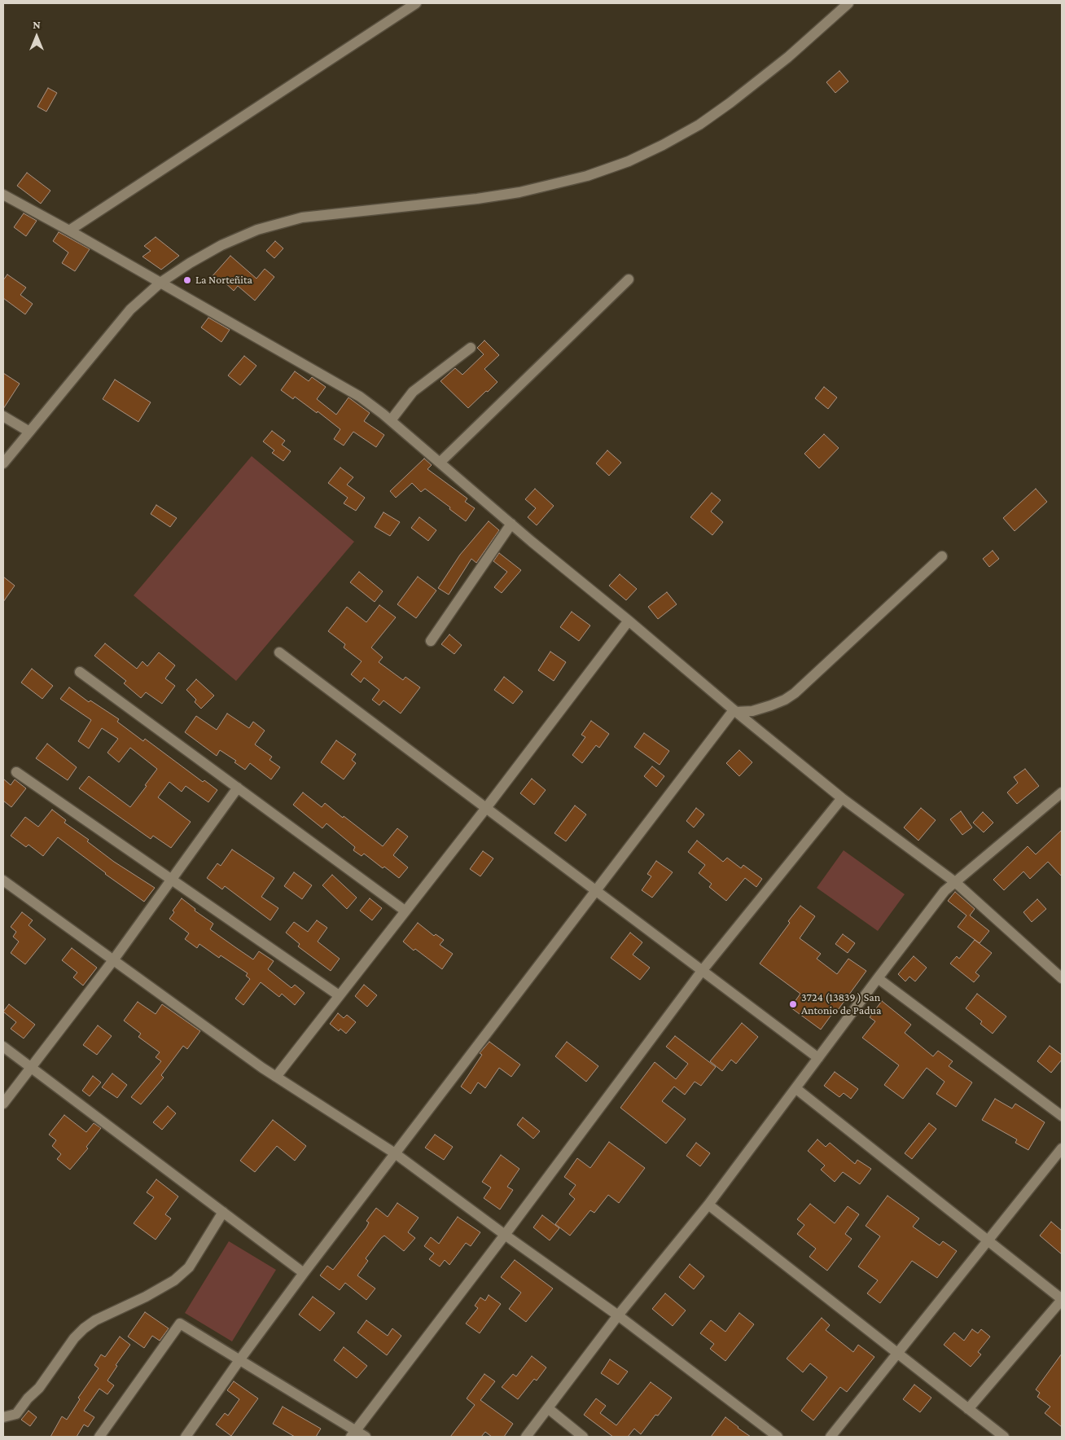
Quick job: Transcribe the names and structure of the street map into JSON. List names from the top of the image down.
{
  "places": ["La Norteñita", "3724 (13839 ) San Antonio de Padua"],
  "north": "top"
}
